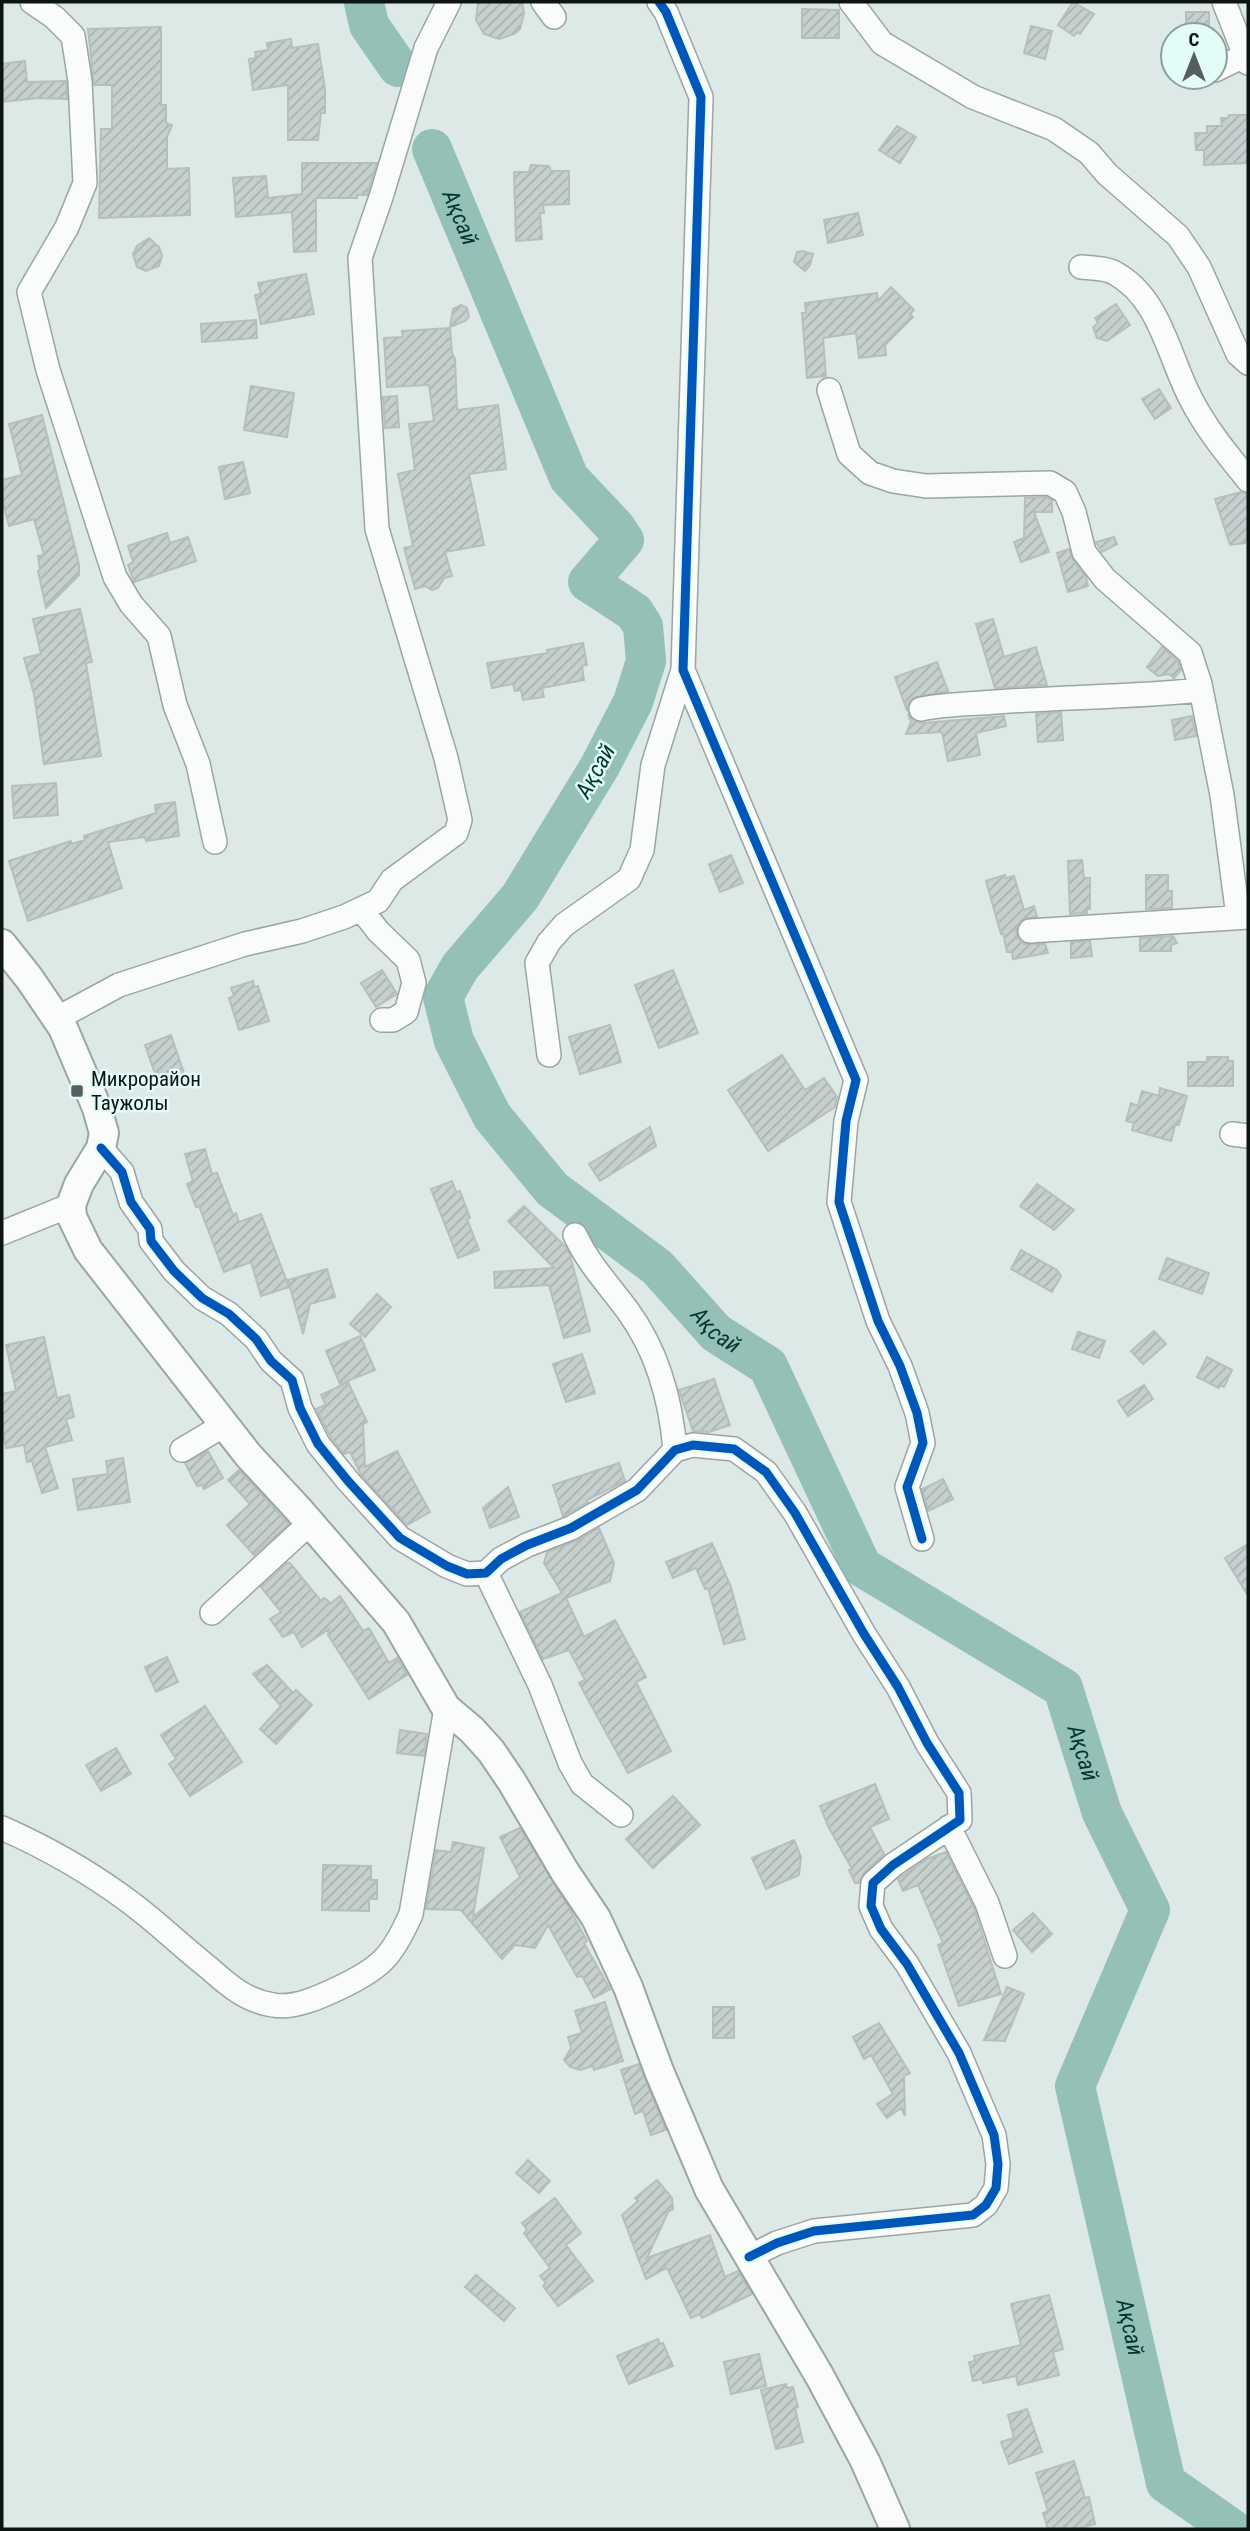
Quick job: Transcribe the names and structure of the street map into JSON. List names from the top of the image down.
{
  "water": ["Ақсай"],
  "places": {
    "transit": ["Микрорайон Таужолы"]
  },
  "north": "top"
}
